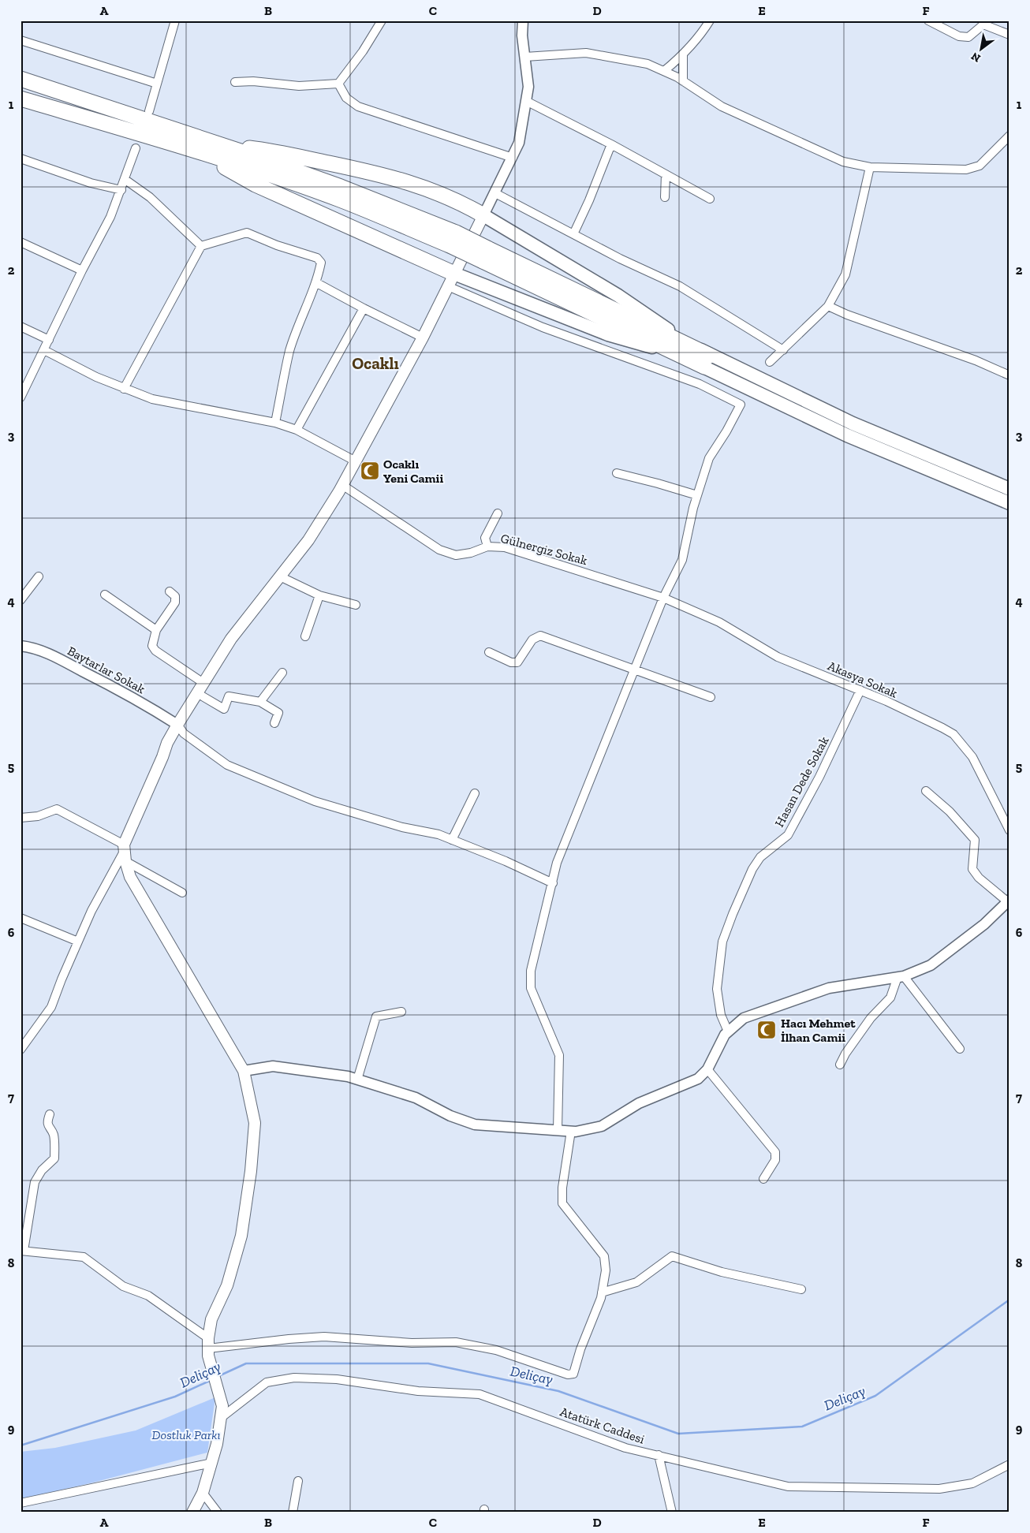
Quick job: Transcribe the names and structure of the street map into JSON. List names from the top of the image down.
{
  "streets": {
    "street": [
      "Gülnergiz Sokak",
      "Baytarlar Sokak",
      "Akasya Sokak",
      "Hasan Dede Sokak",
      "Atatürk Caddesi"
    ]
  },
  "crossings": [
    ["Gülnergiz Sokak", "Akasya Sokak"],
    ["Akasya Sokak", "Hasan Dede Sokak"]
  ],
  "districts": ["Ocaklı"],
  "water": ["Deliçay"],
  "parks": ["Dostluk Parkı"],
  "places": {
    "mosque": ["Ocaklı Yeni Camii", "Hacı Mehmet İlhan Camii"]
  },
  "north": "bottom left",
  "grid": {
    "columns": [
      "A",
      "B",
      "C",
      "D",
      "E",
      "F"
    ],
    "rows": [
      "1",
      "2",
      "3",
      "4",
      "5",
      "6",
      "7",
      "8",
      "9"
    ]
  }
}
